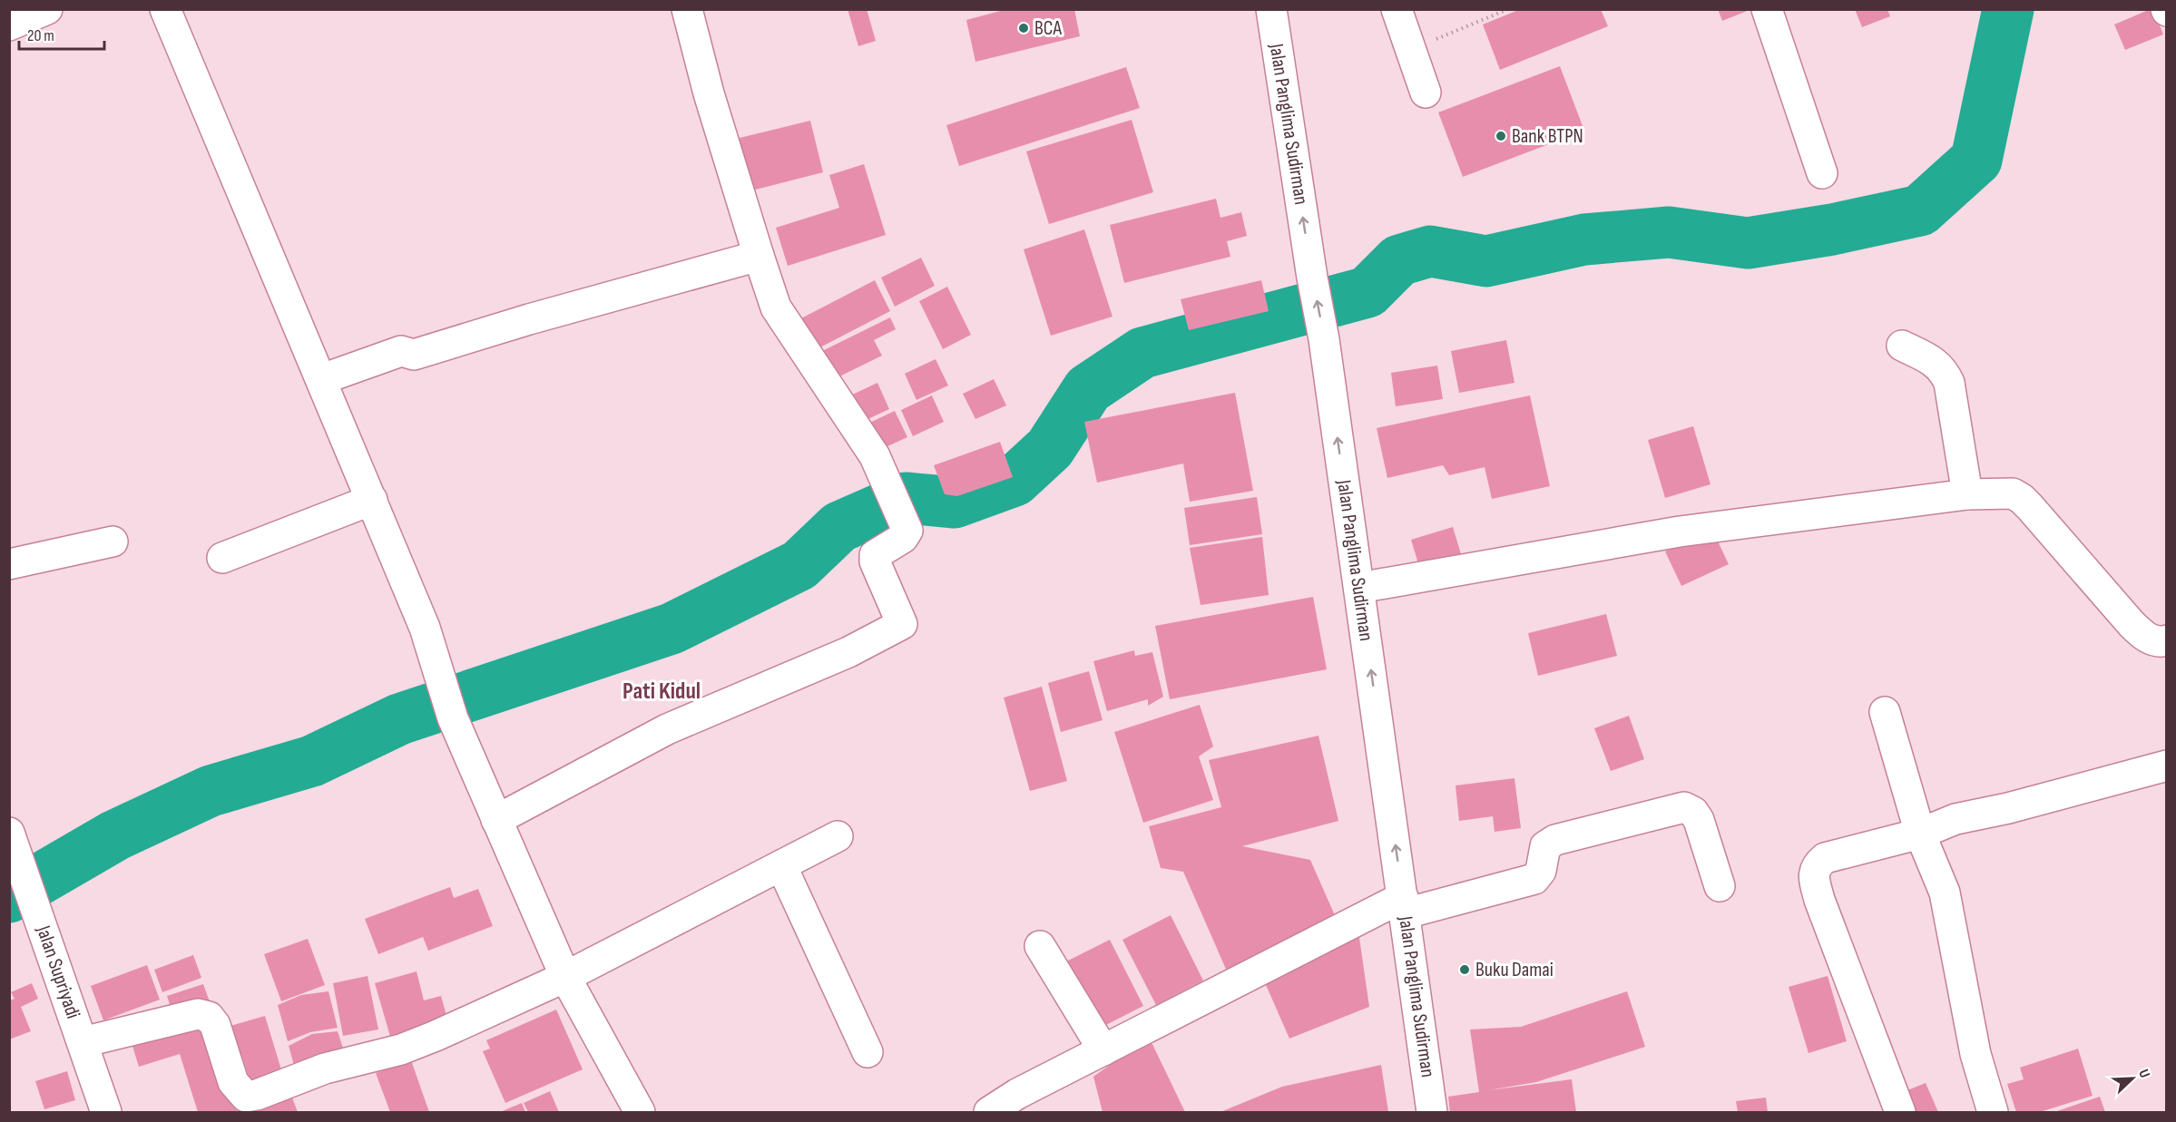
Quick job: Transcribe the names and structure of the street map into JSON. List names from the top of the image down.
{
  "streets": {
    "street": ["Jalan Panglima Sudirman", "Jalan Supriyadi"]
  },
  "one_way": ["Jalan Panglima Sudirman"],
  "districts": ["Pati Kidul"],
  "places": ["BCA", "Bank BTPN", "Buku Damai"],
  "scale_bar": "20 m",
  "north": "top right"
}
